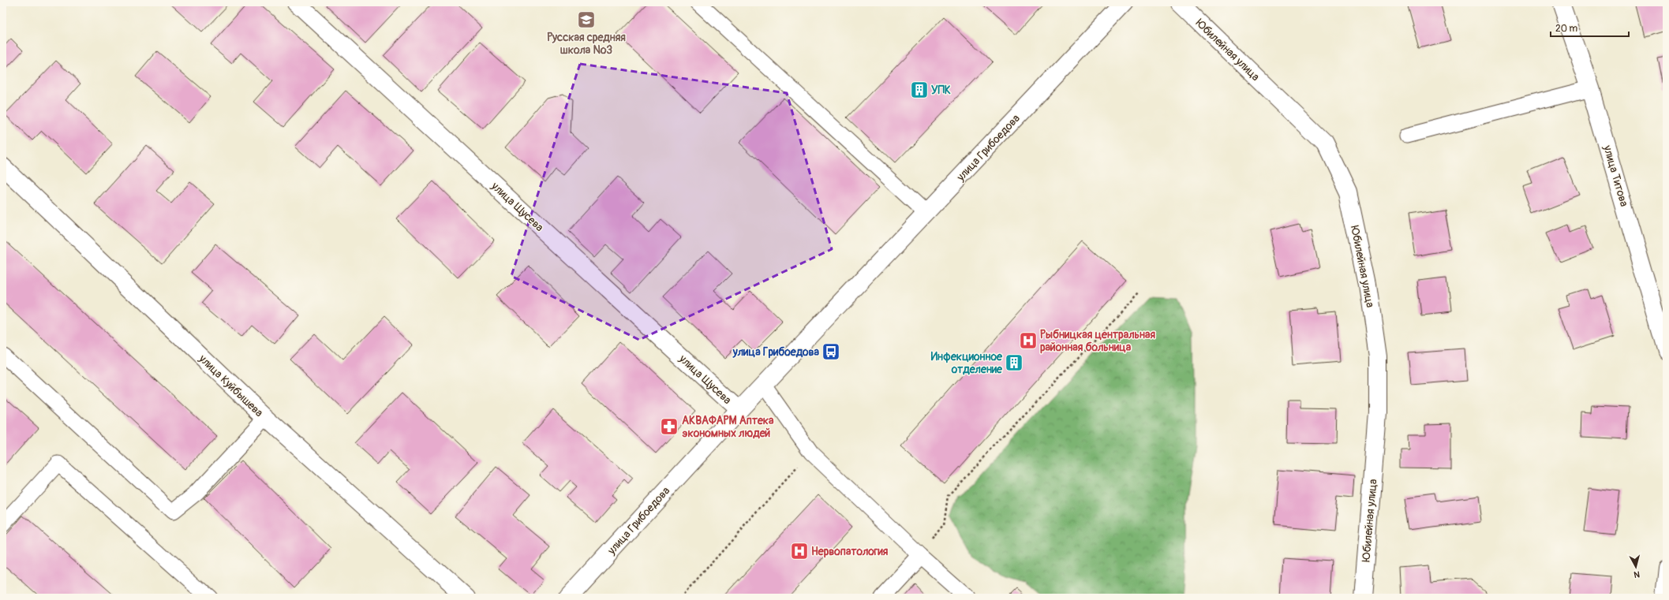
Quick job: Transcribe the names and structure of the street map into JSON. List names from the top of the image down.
{
  "streets": {
    "street": [
      "Юбилейная улица",
      "улица Грибоедова",
      "улица Титова",
      "улица Щусева",
      "улица Куйбышева"
    ]
  },
  "crossings": [
    ["улица Грибоедова", "улица Щусева"]
  ],
  "places": {
    "school or university": ["Русская средняя школа №3"],
    "building": ["УПК", "Инфекционное отделение"],
    "hospital": ["Рыбницкая центральная районная больница", "Нервопатология"],
    "bus stop": ["улица Грибоедова"],
    "pharmacy": ["АКВАФАРМ Аптека экономных людей"]
  },
  "scale_bar": "20 m",
  "north": "bottom"
}
